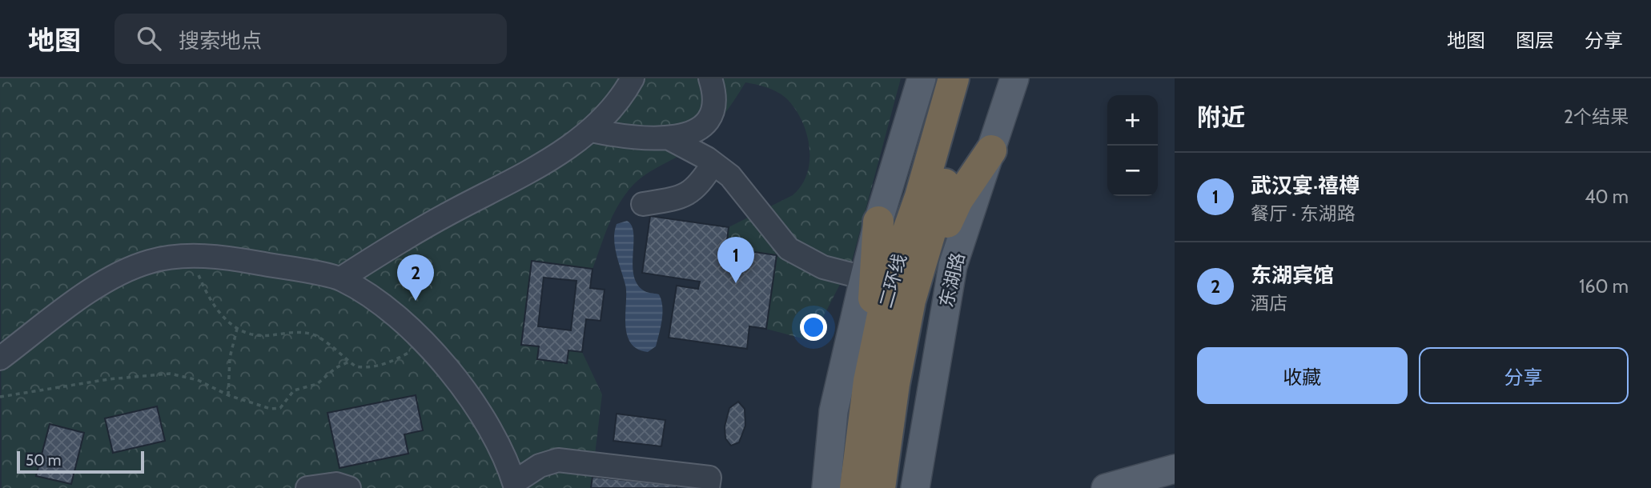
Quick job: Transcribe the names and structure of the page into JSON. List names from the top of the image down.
{
  "streets": {
    "highway": ["二环线"],
    "main road": ["东湖路"]
  },
  "scale_bar": "50 m",
  "page": {
    "header": "地图",
    "search": "搜索地点",
    "nav": ["地图", "图层", "分享"],
    "heading": ["附近", "2个结果"],
    "map_buttons": ["+", "−"],
    "list": [
      {
        "mark": "1",
        "name": "武汉宴·禧樽",
        "note": "餐厅 · 东湖路",
        "value": "40 m"
      },
      {
        "mark": "2",
        "name": "东湖宾馆",
        "note": "酒店",
        "value": "160 m"
      }
    ],
    "pins": ["1", "2"],
    "buttons": ["收藏", "分享"],
    "scale": "50 m"
  }
}
